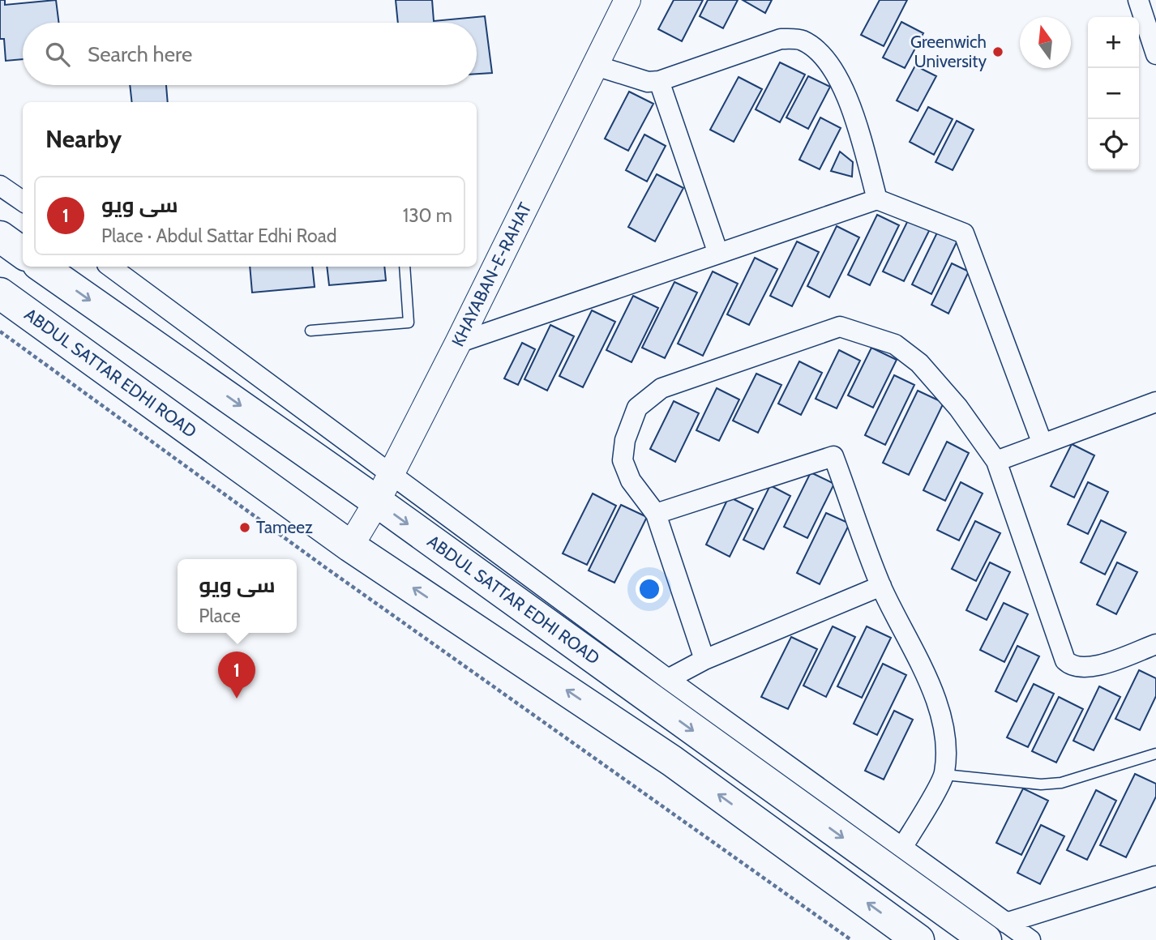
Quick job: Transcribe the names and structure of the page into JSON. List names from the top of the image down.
{
  "streets": {
    "main road": ["ABDUL SATTAR EDHI ROAD"],
    "street": ["KHAYABAN-E-RAHAT"]
  },
  "crossings": [
    ["KHAYABAN-E-RAHAT", "ABDUL SATTAR EDHI ROAD"]
  ],
  "places": ["Greenwich University", "Tameez"],
  "north": "top",
  "page": {
    "map_buttons": ["+", "−"],
    "search": "Search here",
    "heading": "Nearby",
    "list": [
      {
        "mark": "1",
        "name": "سی ویو",
        "note": "Place · Abdul Sattar Edhi Road",
        "value": "130 m"
      }
    ],
    "popup": ["سی ویو", "Place"],
    "pins": "1"
  }
}
